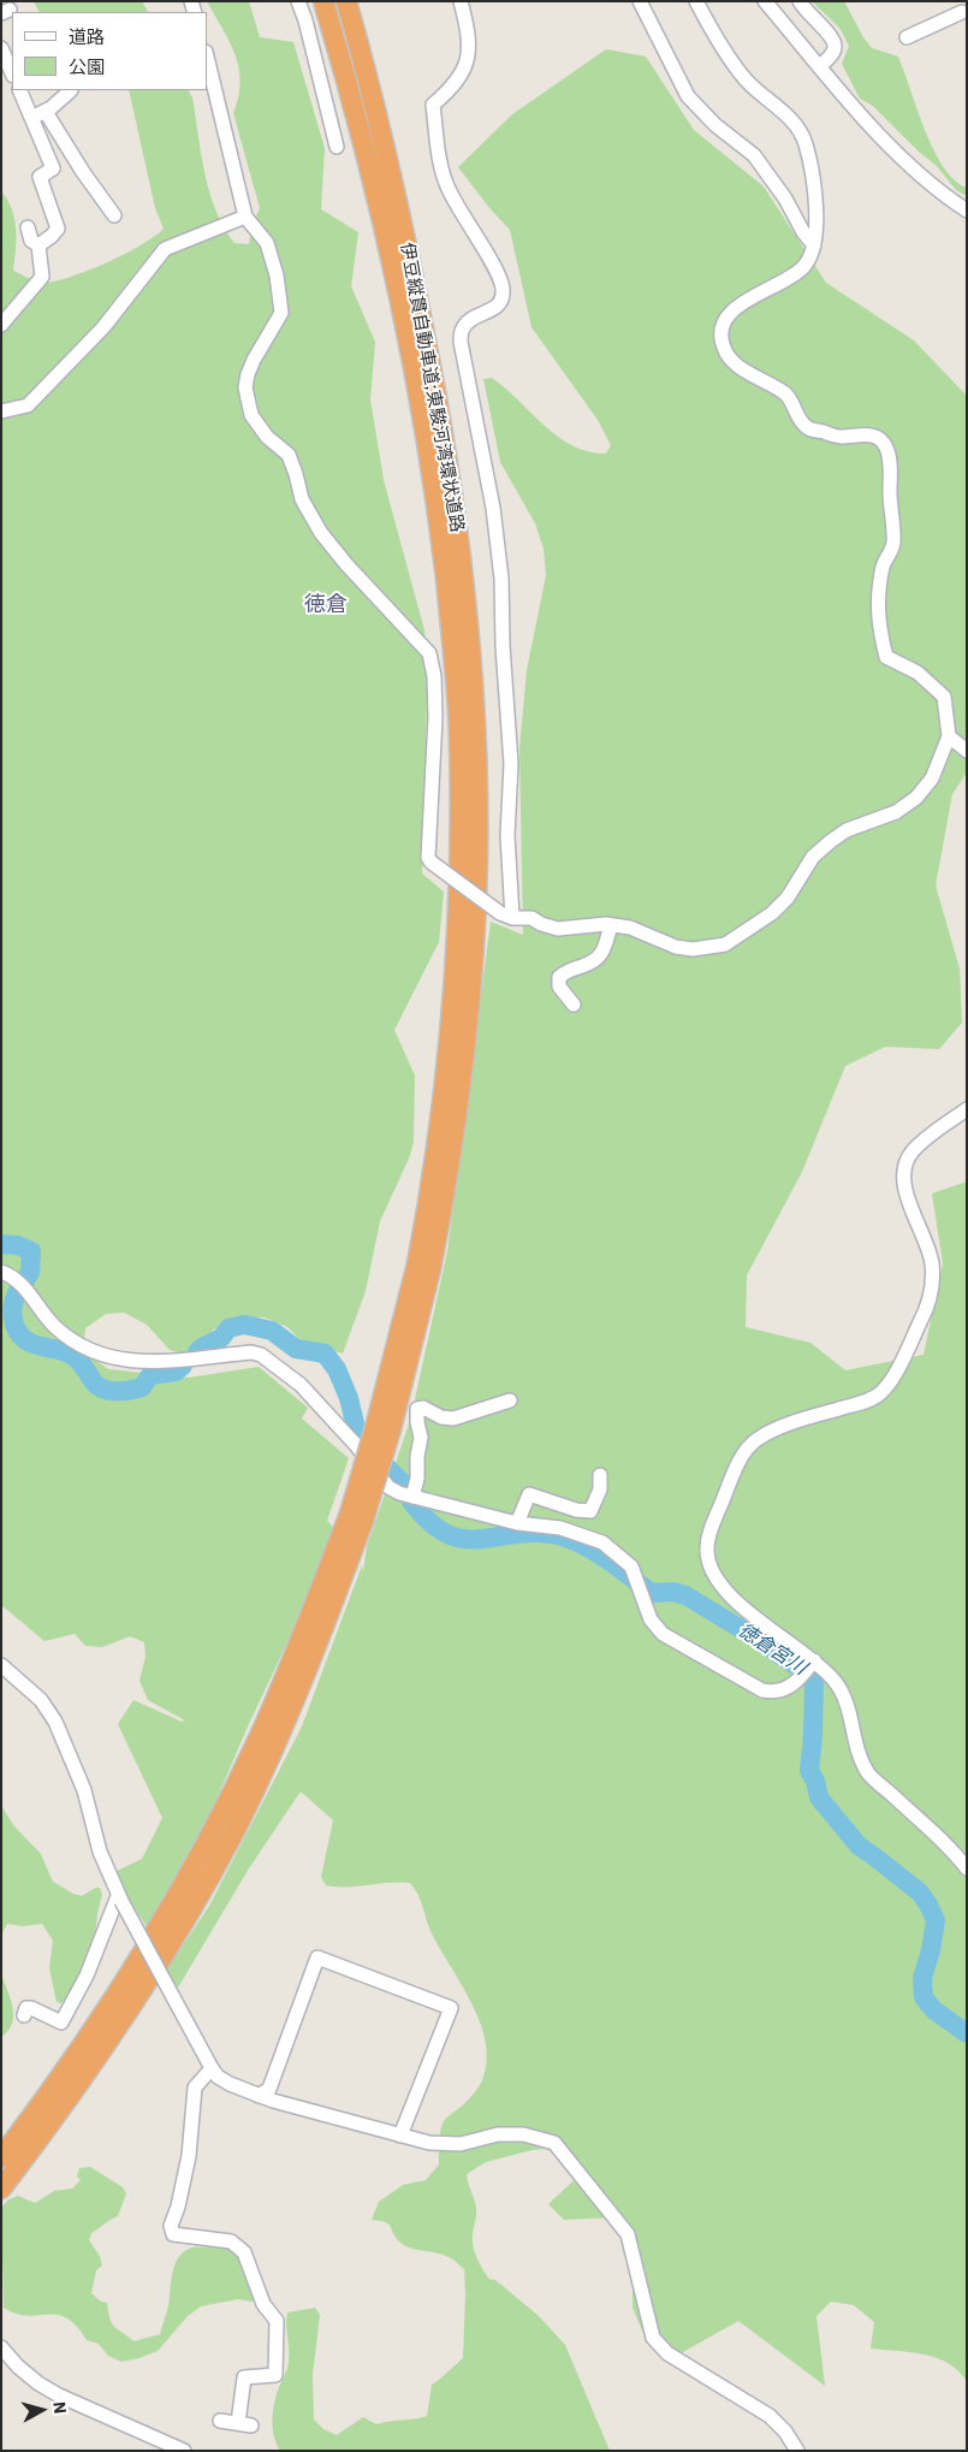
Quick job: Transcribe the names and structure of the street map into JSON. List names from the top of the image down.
{
  "streets": {
    "highway": ["伊豆縦貫自動車道;東駿河湾環状道路"]
  },
  "districts": ["徳倉"],
  "water": ["徳倉宮川"],
  "legend": ["道路", "公園"],
  "north": "right"
}
